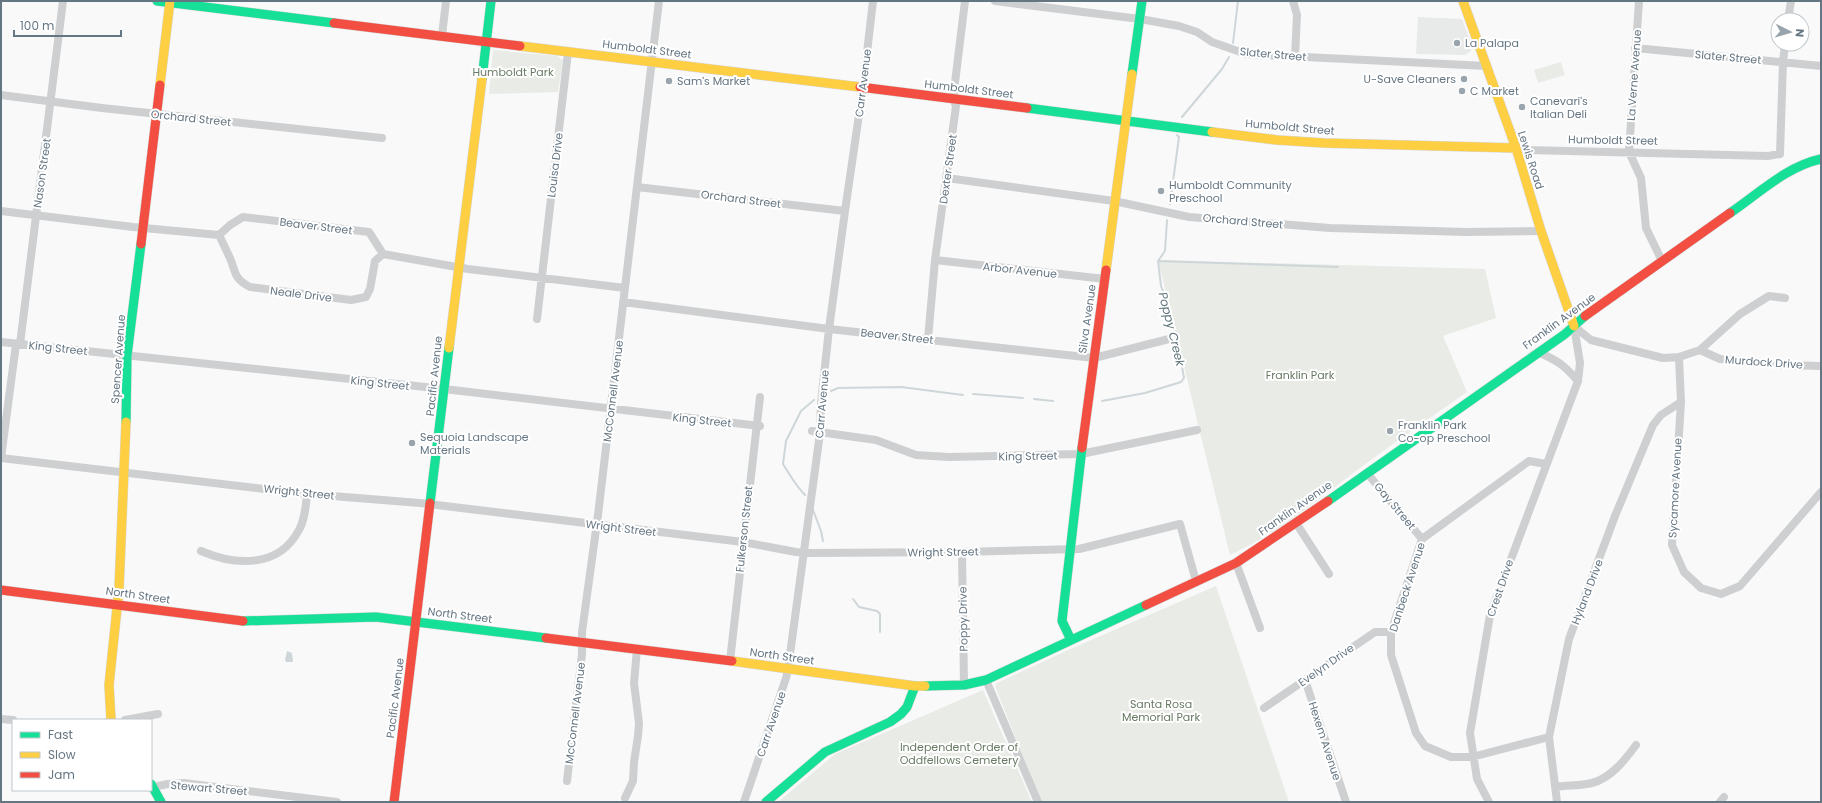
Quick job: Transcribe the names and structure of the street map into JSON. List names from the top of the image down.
{
  "streets": {
    "street": [
      "Humboldt Street",
      "Slater Street",
      "La Verne Avenue",
      "Carr Avenue",
      "Orchard Street",
      "Lewis Road",
      "Louisa Drive",
      "Dexter Street",
      "Nason Street",
      "Beaver Street",
      "Arbor Avenue",
      "Neale Drive",
      "Silva Avenue",
      "Franklin Avenue",
      "King Street",
      "Spencer Avenue",
      "Murdock Drive",
      "Pacific Avenue",
      "McConnell Avenue",
      "Sycamore Avenue",
      "Wright Street",
      "Gay Street",
      "Fulkerson Street",
      "Danbeck Avenue",
      "Crest Drive",
      "Hyland Drive",
      "North Street",
      "Poppy Drive",
      "Evelyn Drive",
      "Hexem Avenue",
      "Stewart Street"
    ]
  },
  "crossings": [
    ["Humboldt Street", "Slater Street"],
    ["Humboldt Street", "La Verne Avenue"],
    ["Humboldt Street", "Carr Avenue"],
    ["Humboldt Street", "Lewis Road"],
    ["Humboldt Street", "Louisa Drive"],
    ["Humboldt Street", "Dexter Street"],
    ["Humboldt Street", "Silva Avenue"],
    ["Humboldt Street", "Spencer Avenue"],
    ["Humboldt Street", "Pacific Avenue"],
    ["Humboldt Street", "McConnell Avenue"],
    ["Slater Street", "La Verne Avenue"],
    ["Slater Street", "Lewis Road"],
    ["Slater Street", "Silva Avenue"],
    ["La Verne Avenue", "Franklin Avenue"],
    ["Carr Avenue", "Orchard Street"],
    ["Carr Avenue", "Beaver Street"],
    ["Carr Avenue", "King Street"],
    ["Carr Avenue", "Wright Street"],
    ["Carr Avenue", "North Street"],
    ["Orchard Street", "Lewis Road"],
    ["Orchard Street", "Dexter Street"],
    ["Orchard Street", "Nason Street"],
    ["Orchard Street", "Silva Avenue"],
    ["Orchard Street", "Spencer Avenue"],
    ["Orchard Street", "McConnell Avenue"],
    ["Lewis Road", "Franklin Avenue"],
    ["Lewis Road", "Crest Drive"],
    ["Dexter Street", "Beaver Street"],
    ["Dexter Street", "Arbor Avenue"],
    ["Nason Street", "King Street"],
    ["Nason Street", "Wright Street"],
    ["Beaver Street", "Neale Drive"],
    ["Beaver Street", "Silva Avenue"],
    ["Beaver Street", "McConnell Avenue"],
    ["Arbor Avenue", "Silva Avenue"],
    ["Silva Avenue", "Franklin Avenue"],
    ["Silva Avenue", "King Street"],
    ["Silva Avenue", "Wright Street"],
    ["Franklin Avenue", "Wright Street"],
    ["Franklin Avenue", "Gay Street"],
    ["Franklin Avenue", "Crest Drive"],
    ["Franklin Avenue", "North Street"],
    ["Franklin Avenue", "Poppy Drive"],
    ["King Street", "Spencer Avenue"],
    ["King Street", "Pacific Avenue"],
    ["King Street", "McConnell Avenue"],
    ["King Street", "Fulkerson Street"],
    ["Spencer Avenue", "Wright Street"],
    ["Spencer Avenue", "North Street"],
    ["Pacific Avenue", "Wright Street"],
    ["Pacific Avenue", "North Street"],
    ["McConnell Avenue", "Wright Street"],
    ["McConnell Avenue", "North Street"],
    ["Sycamore Avenue", "Hyland Drive"],
    ["Wright Street", "Fulkerson Street"],
    ["Wright Street", "Poppy Drive"],
    ["Gay Street", "Danbeck Avenue"],
    ["Fulkerson Street", "North Street"],
    ["Danbeck Avenue", "Crest Drive"],
    ["Danbeck Avenue", "Hyland Drive"],
    ["Danbeck Avenue", "Evelyn Drive"],
    ["Evelyn Drive", "Hexem Avenue"]
  ],
  "water": ["Poppy Creek"],
  "parks": [
    "Humboldt Park",
    "Franklin Park",
    "Santa Rosa Memorial Park",
    "Independent Order of Oddfellows Cemetery"
  ],
  "places": [
    "La Palapa",
    "U-Save Cleaners",
    "Sam's Market",
    "C Market",
    "Canevari's Italian Deli",
    "Humboldt Community Preschool",
    "Franklin Park Co-op Preschool",
    "Sequoia Landscape Materials"
  ],
  "legend": ["Fast", "Slow", "Jam"],
  "scale_bar": "100 m",
  "north": "right"
}
